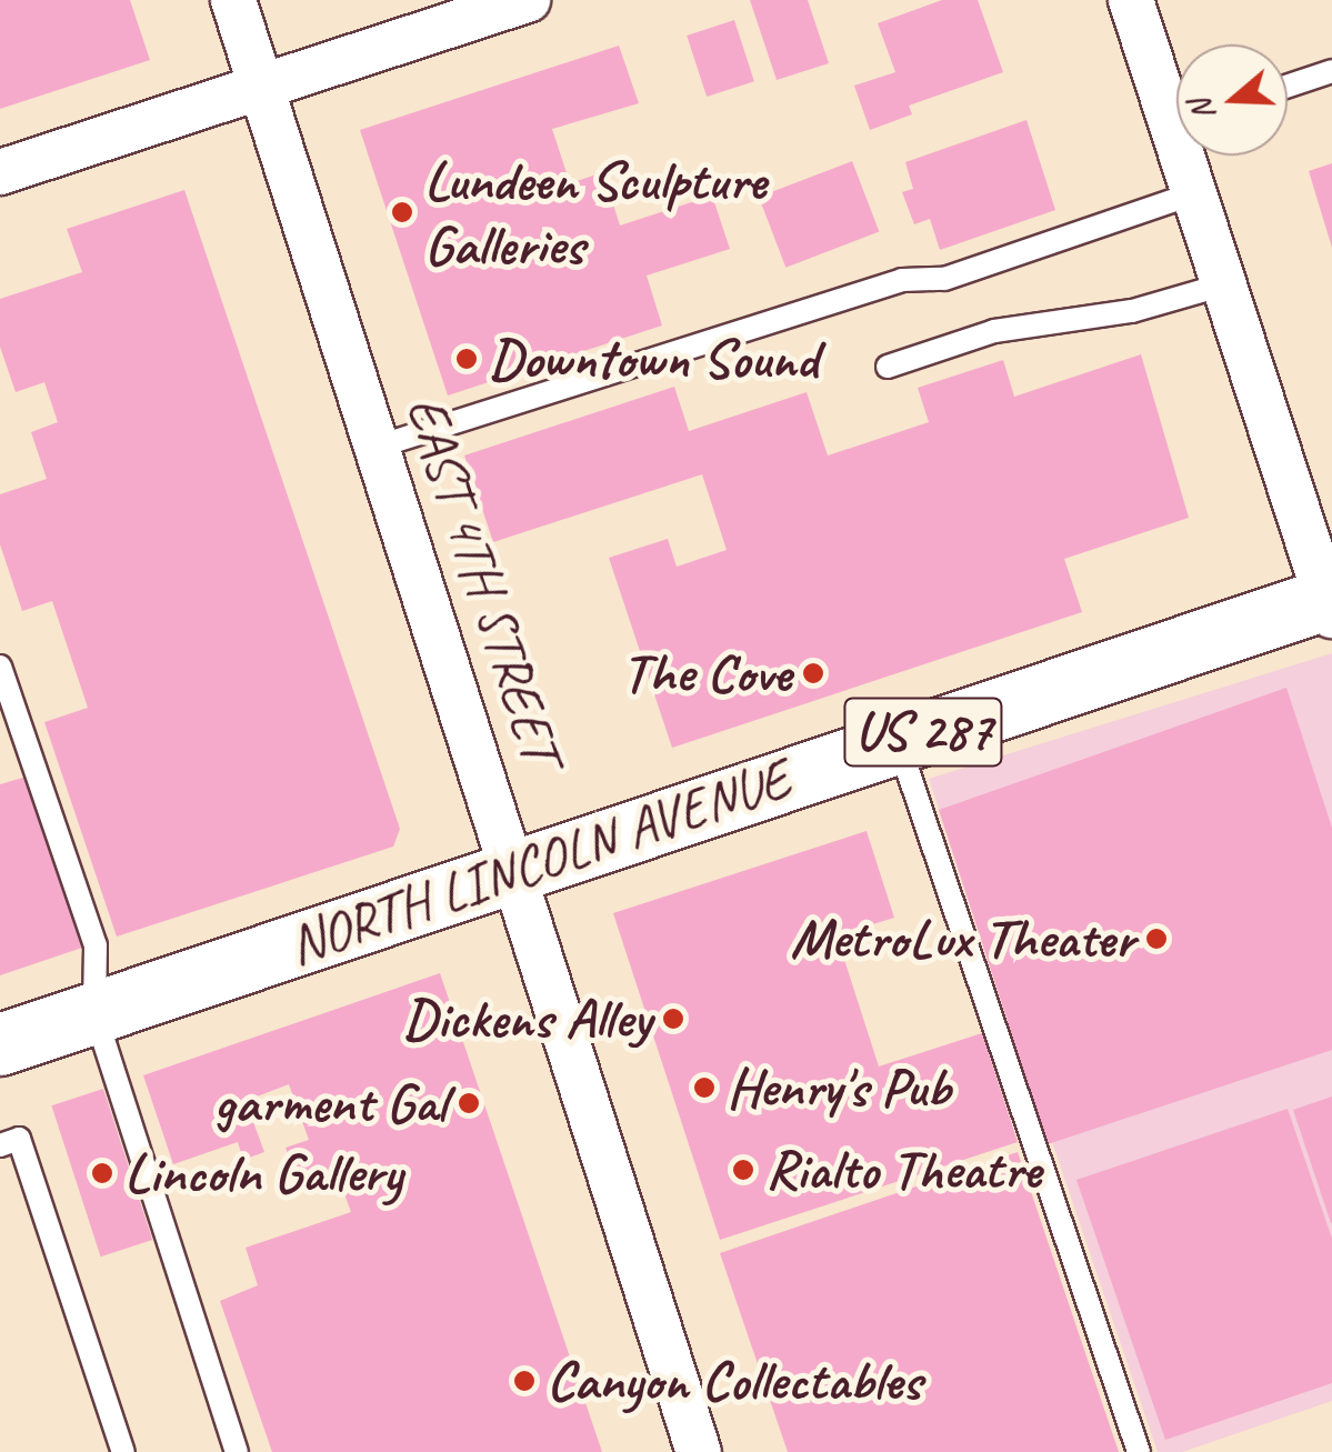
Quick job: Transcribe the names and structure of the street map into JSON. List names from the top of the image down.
{
  "streets": {
    "highway": ["US 287", "NORTH LINCOLN AVENUE"],
    "street": ["EAST 4TH STREET"]
  },
  "crossings": [
    ["EAST 4TH STREET", "NORTH LINCOLN AVENUE"]
  ],
  "places": [
    "Lundeen Sculpture Galleries",
    "Downtown Sound",
    "The Cove",
    "MetroLux Theater",
    "Dickens Alley",
    "Henry's Pub",
    "garment Gal",
    "Rialto Theatre",
    "Lincoln Gallery",
    "Canyon Collectables"
  ],
  "north": "left"
}
